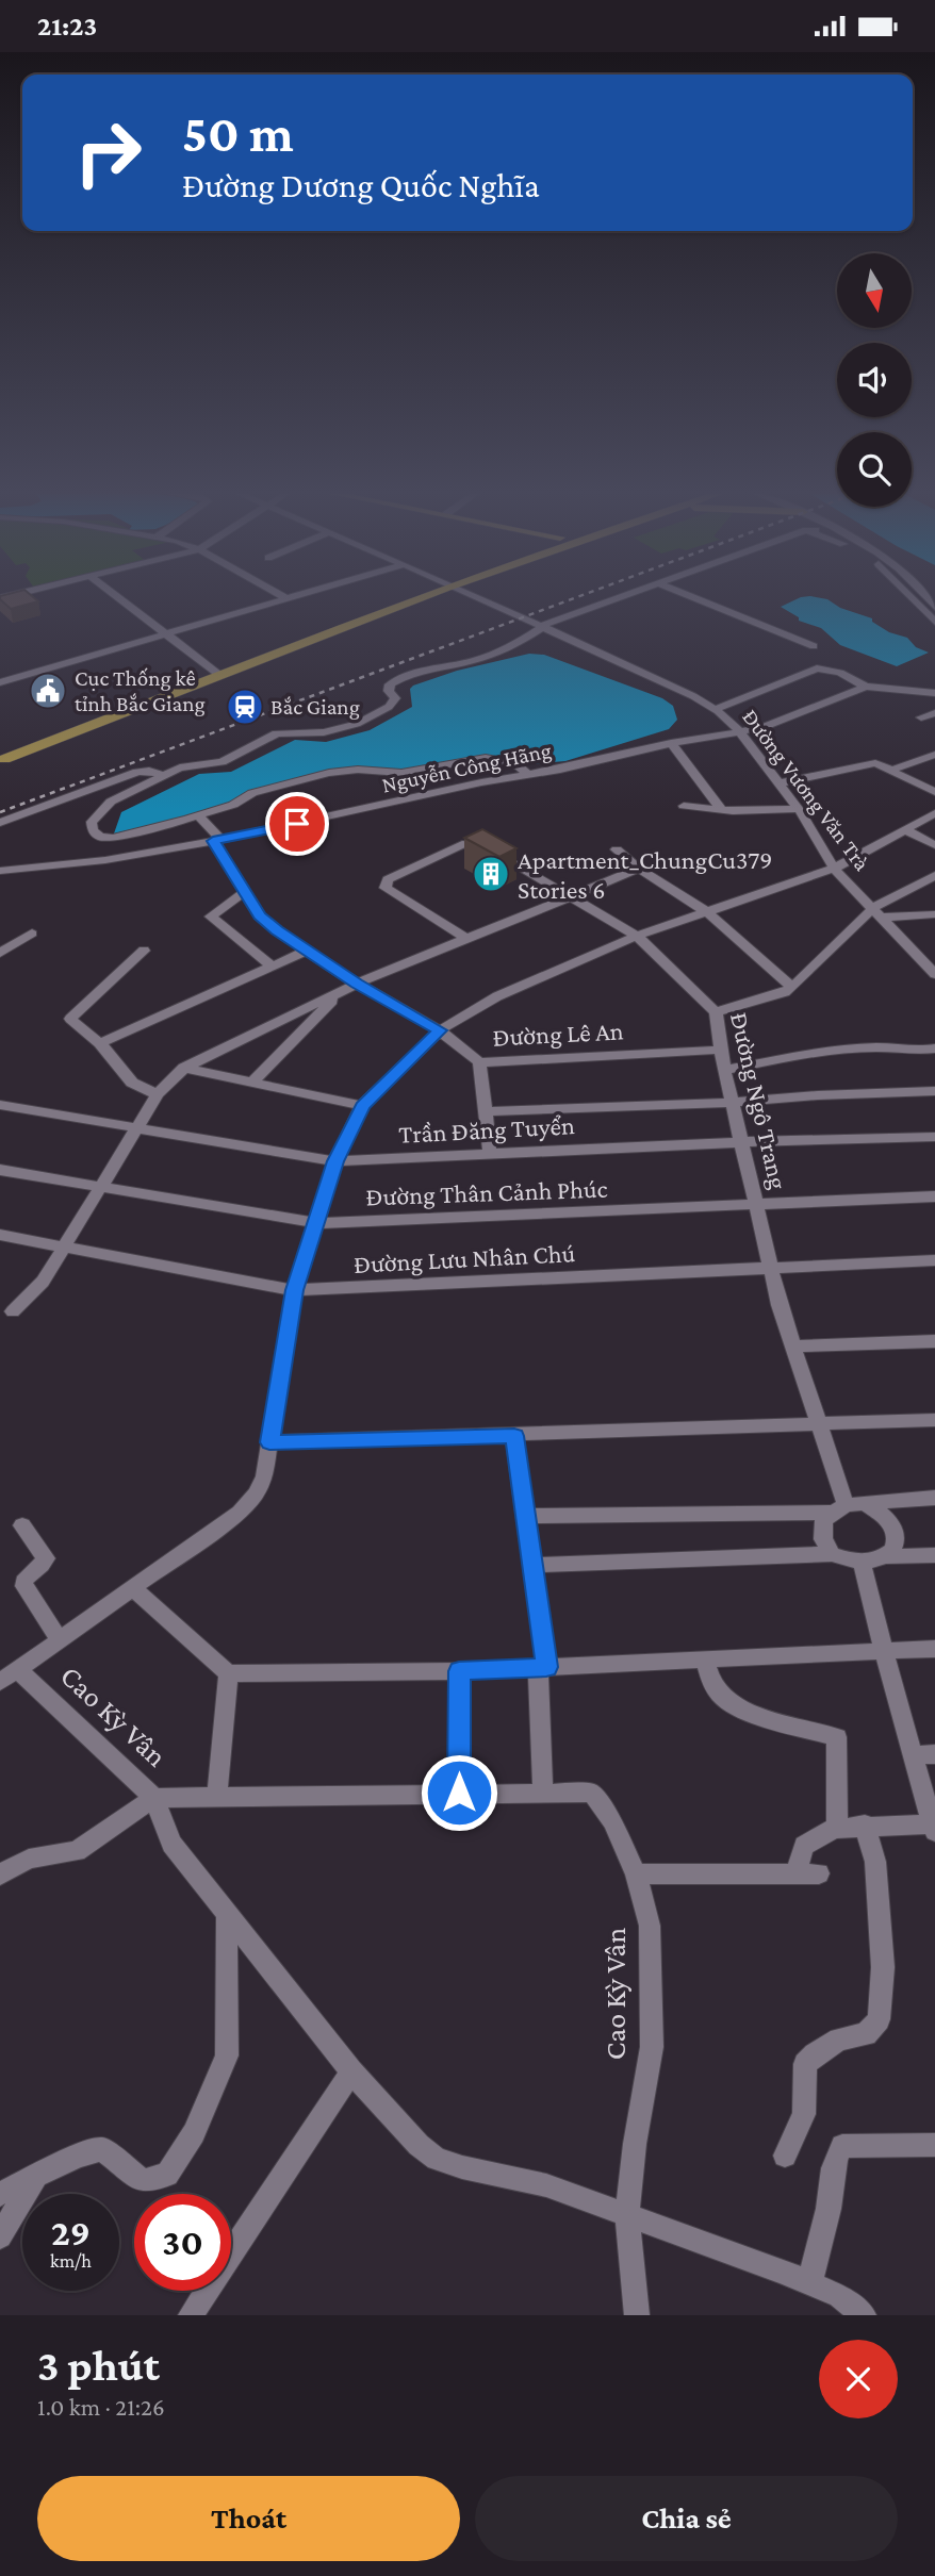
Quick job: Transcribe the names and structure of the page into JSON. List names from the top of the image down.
{
  "streets": {
    "street": [
      "Nguyễn Công Hãng",
      "Đường Vương Văn Trà",
      "Đường Lê An",
      "Đường Ngô Trang",
      "Trần Đăng Tuyển",
      "Đường Thân Cảnh Phúc",
      "Đường Lưu Nhân Chú",
      "Cao Kỳ Vân"
    ]
  },
  "crossings": [
    ["Nguyễn Công Hãng", "Đường Vương Văn Trà"],
    ["Nguyễn Công Hãng", "Đường Lê An"],
    ["Đường Lê An", "Đường Ngô Trang"],
    ["Đường Ngô Trang", "Trần Đăng Tuyển"],
    ["Đường Ngô Trang", "Đường Thân Cảnh Phúc"],
    ["Đường Ngô Trang", "Đường Lưu Nhân Chú"]
  ],
  "places": {
    "public building": ["Cục Thống kê tỉnh Bắc Giang"],
    "station": ["Bắc Giang"],
    "building": ["Apartment_ChungCu379 Stories 6"]
  },
  "north": "bottom",
  "page": {
    "status": "21:23",
    "turn": ["50 m", "Đường Dương Quốc Nghĩa"],
    "speed": "29 km/h",
    "limit": "30",
    "heading": ["3 phút", "1.0 km · 21:26"],
    "buttons": ["Thoát", "Chia sẻ"]
  }
}
